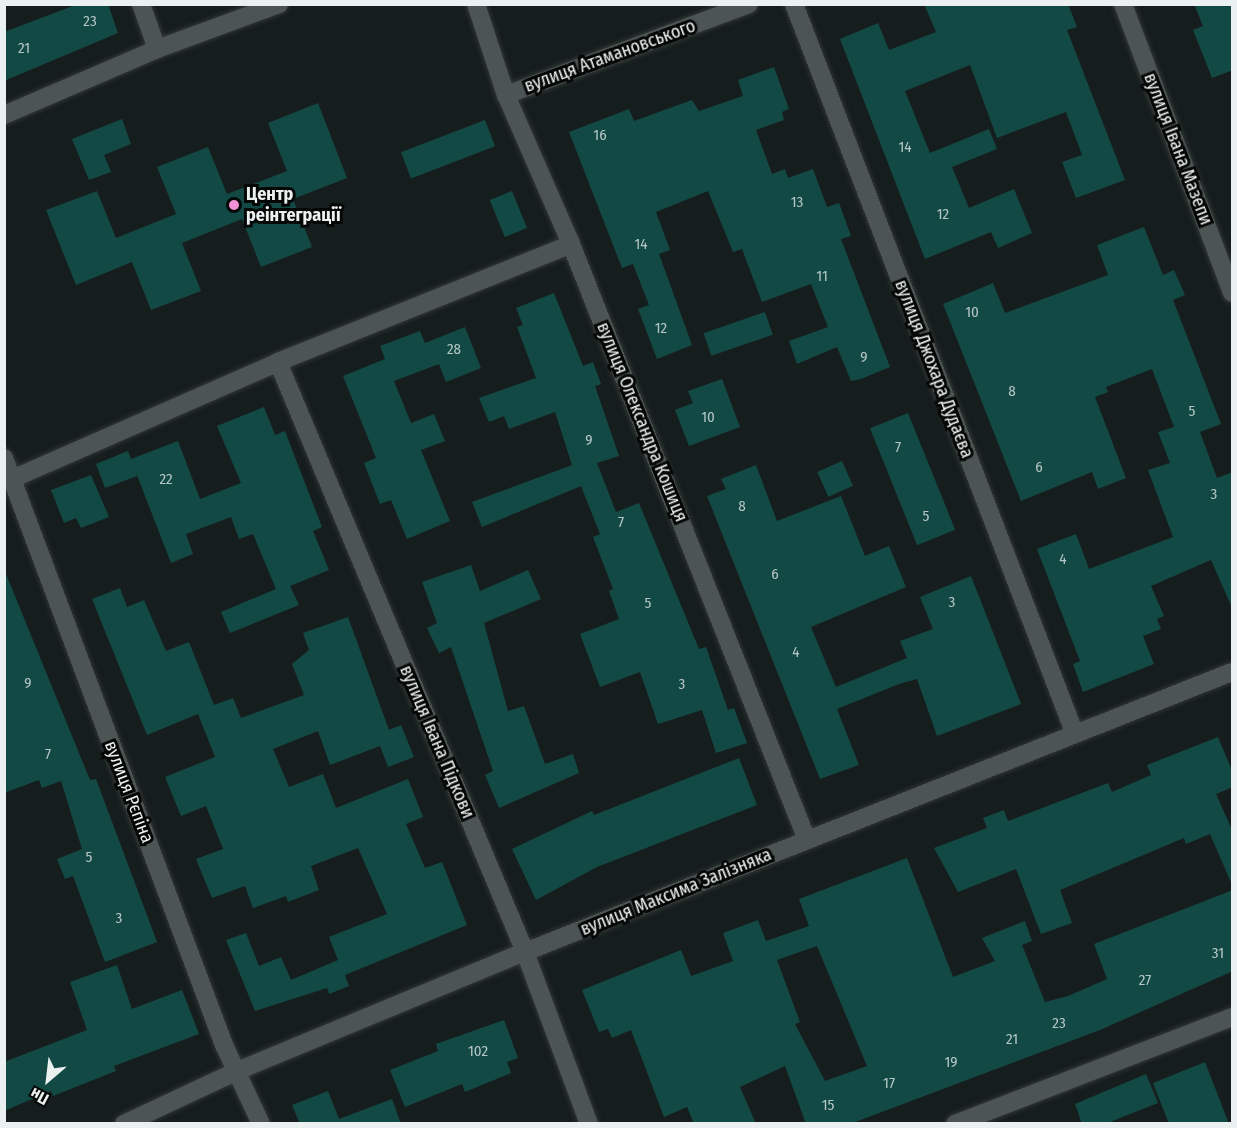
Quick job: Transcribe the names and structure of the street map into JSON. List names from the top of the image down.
{
  "streets": {
    "street": [
      "вулиця Атамановського",
      "вулиця Івана Мазепи",
      "вулиця Джохара Дудаєва",
      "вулиця Олександра Кошиця",
      "вулиця Івана Підкови",
      "вулиця Рєпіна",
      "вулиця Максима Залізняка"
    ]
  },
  "crossings": [
    ["вулиця Атамановського", "вулиця Олександра Кошиця"],
    ["вулиця Джохара Дудаєва", "вулиця Максима Залізняка"],
    ["вулиця Олександра Кошиця", "вулиця Максима Залізняка"],
    ["вулиця Івана Підкови", "вулиця Максима Залізняка"],
    ["вулиця Рєпіна", "вулиця Максима Залізняка"]
  ],
  "places": ["Центр реінтеграції"],
  "house_numbers": [
    "23",
    "21",
    "16",
    "14",
    "13",
    "12",
    "14",
    "11",
    "10",
    "12",
    "28",
    "9",
    "8",
    "5",
    "10",
    "9",
    "7",
    "6",
    "22",
    "3",
    "8",
    "5",
    "7",
    "4",
    "6",
    "3",
    "5",
    "4",
    "9",
    "3",
    "7",
    "5",
    "3",
    "31",
    "27",
    "23",
    "21",
    "102",
    "19",
    "17",
    "15"
  ],
  "north": "bottom left"
}
